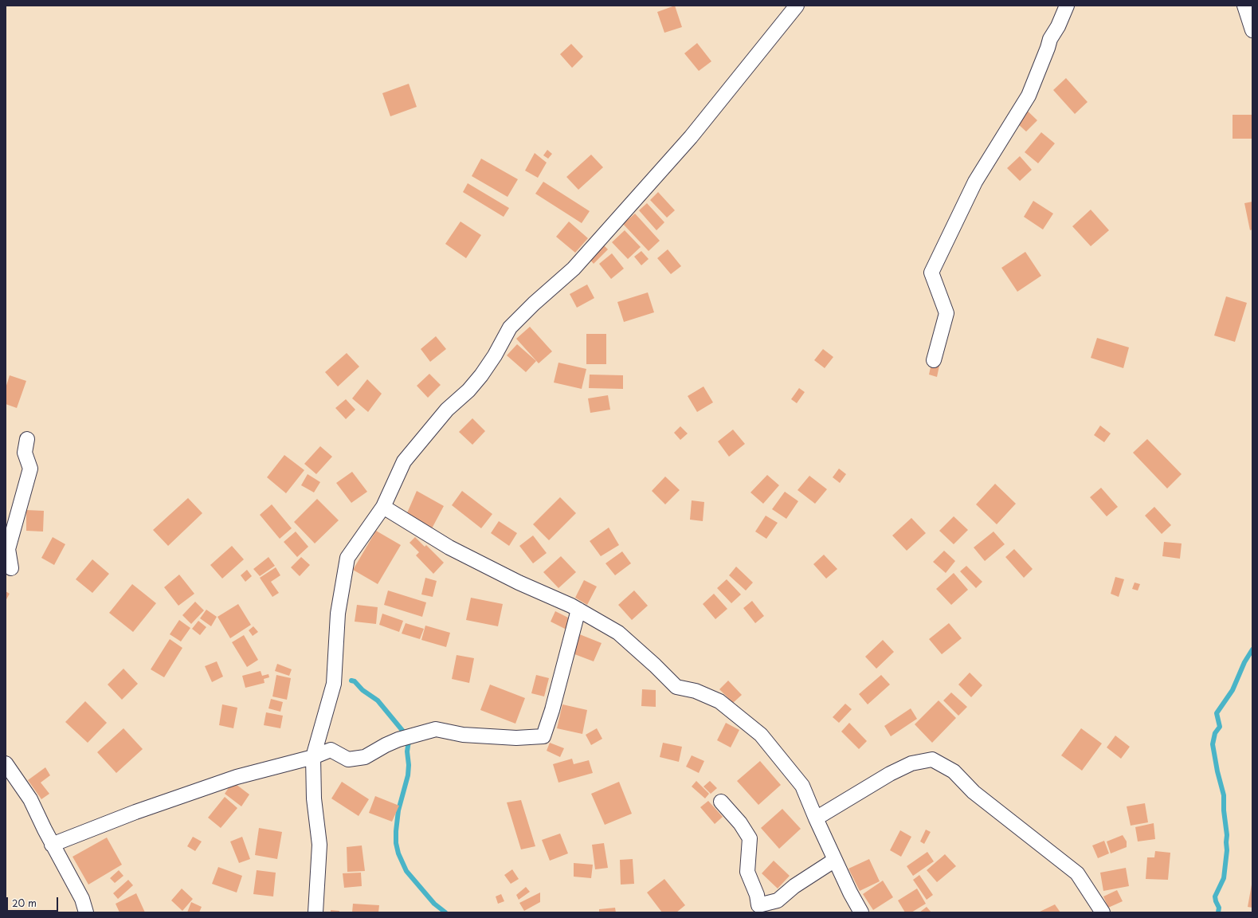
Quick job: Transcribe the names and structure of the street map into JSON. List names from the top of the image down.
{
  "scale_bar": "20 m"
}
